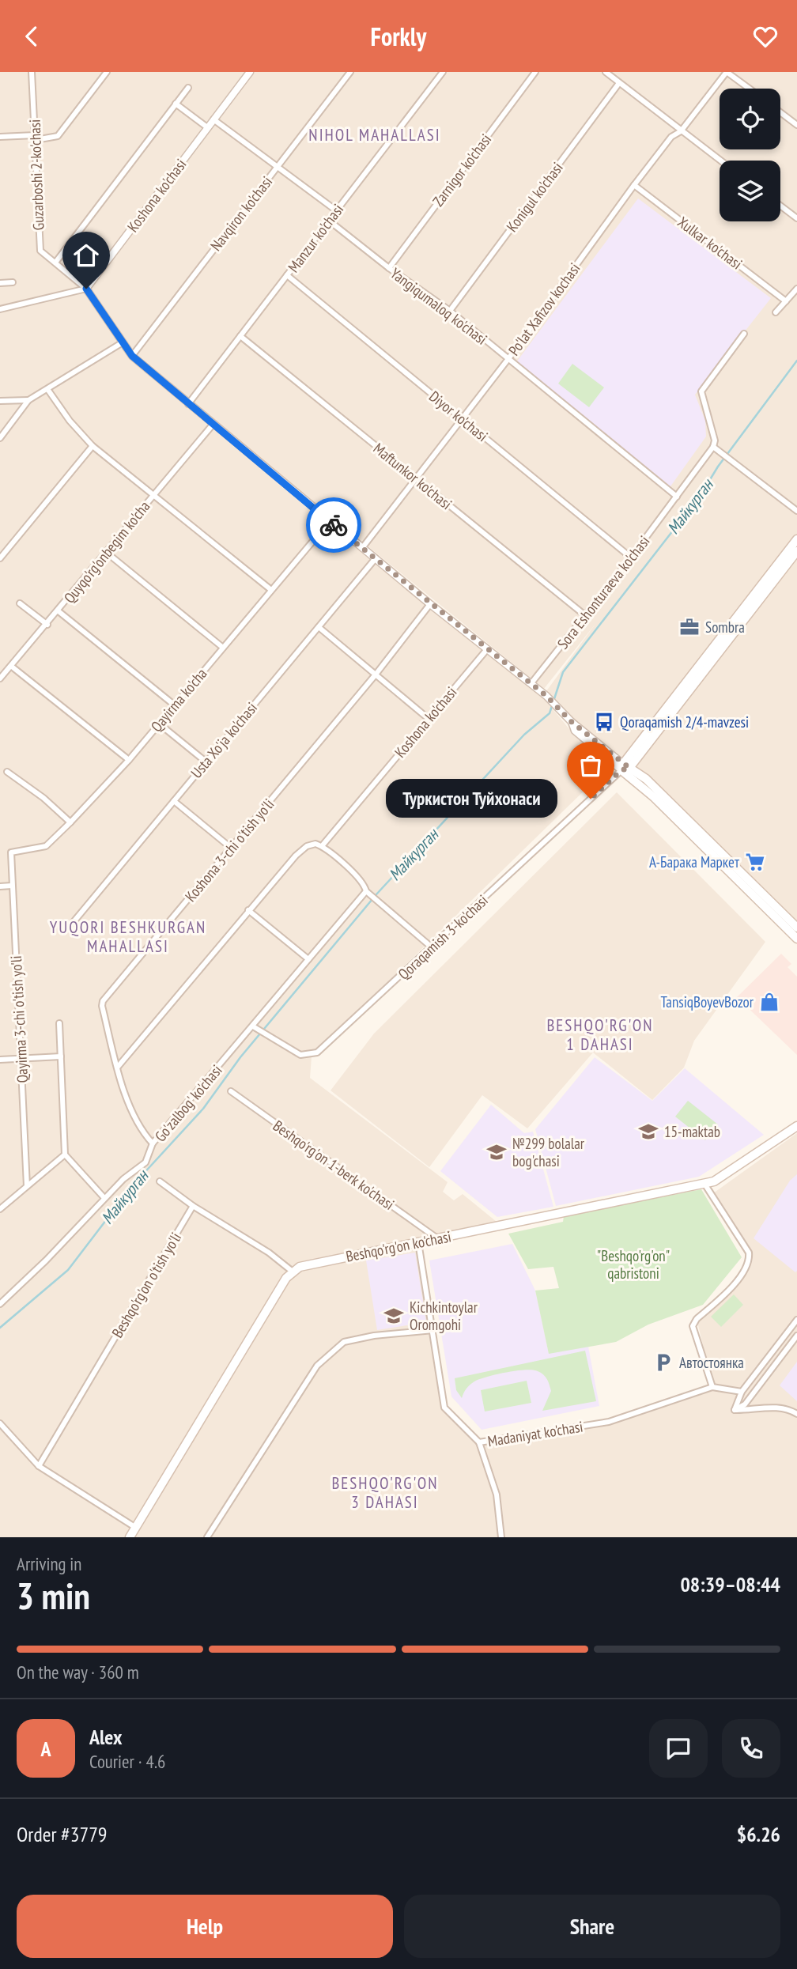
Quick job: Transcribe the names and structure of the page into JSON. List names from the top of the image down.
{
  "streets": {
    "main road": ["Qoraqamish 3-ko'chasi", "Beshqo'rg'on ko'chasi"],
    "street": [
      "Zarnigor ko'chasi",
      "Guzarboshi 2-ko'chasi",
      "Koshona ko'chasi",
      "Konigul ko'chasi",
      "Navqiron ko'chasi",
      "Manzur ko'chasi",
      "Xulkar ko'chasi",
      "Yangiqumaloq ko'chasi",
      "Po'lat Xafizov kochasi",
      "Diyor ko'chasi",
      "Maftunkor ko'chasi",
      "Quyqo'rg'onbegim ko'cha",
      "Sora Eshonturaeva ko'chasi",
      "Qayirma ko'cha",
      "Usta Xo'ja ko'chasi",
      "Koshona 3-chi o'tish yo'li",
      "Qayirma 3-chi o'tish yo'li",
      "Go'zalbog' ko'chasi",
      "Beshqo'rg'on 1-berk ko'chasi",
      "Beshqo'rg'on o'tish yo'li",
      "Madaniyat ko'chasi"
    ]
  },
  "crossings": [
    ["Zarnigor ko'chasi", "Yangiqumaloq ko'chasi"],
    ["Guzarboshi 2-ko'chasi", "Koshona ko'chasi"],
    ["Konigul ko'chasi", "Yangiqumaloq ko'chasi"],
    ["Manzur ko'chasi", "Yangiqumaloq ko'chasi"],
    ["Manzur ko'chasi", "Diyor ko'chasi"],
    ["Manzur ko'chasi", "Maftunkor ko'chasi"],
    ["Xulkar ko'chasi", "Po'lat Xafizov kochasi"],
    ["Yangiqumaloq ko'chasi", "Po'lat Xafizov kochasi"],
    ["Yangiqumaloq ko'chasi", "Sora Eshonturaeva ko'chasi"],
    ["Po'lat Xafizov kochasi", "Diyor ko'chasi"],
    ["Po'lat Xafizov kochasi", "Maftunkor ko'chasi"],
    ["Diyor ko'chasi", "Sora Eshonturaeva ko'chasi"],
    ["Maftunkor ko'chasi", "Sora Eshonturaeva ko'chasi"],
    ["Qayirma ko'cha", "Qayirma 3-chi o'tish yo'li"],
    ["Koshona 3-chi o'tish yo'li", "Go'zalbog' ko'chasi"],
    ["Qoraqamish 3-ko'chasi", "Go'zalbog' ko'chasi"],
    ["Beshqo'rg'on 1-berk ko'chasi", "Beshqo'rg'on ko'chasi"],
    ["Beshqo'rg'on ko'chasi", "Madaniyat ko'chasi"]
  ],
  "districts": [
    "NIHOL MAHALLASI",
    "YUQORI BESHKURGAN MAHALLASI",
    "BESHQO'RG'ON 1 DAHASI",
    "BESHQO'RG'ON 3 DAHASI"
  ],
  "water": ["Майкурган"],
  "parks": ["\"Beshqo'rg'on\" qabristoni"],
  "places": {
    "office": ["Sombra"],
    "bus stop": ["Qoraqamish 2/4-mavzesi"],
    "other": ["Туркистон Туйхонаси"],
    "supermarket": ["А-Барака Маркет"],
    "shop": ["TansiqBoyevBozor"],
    "school or university": ["15-maktab", "№299 bolalar bog'chasi", "Kichkintoylar Oromgohi"],
    "parking": ["Автостоянка"]
  },
  "page": {
    "header": "Forkly",
    "bubble": "Туркистон Туйхонаси",
    "heading": ["3 min", "Arriving in", "08:39–08:44"],
    "panel": [
      "Alex",
      "Courier · 4.6",
      "Order #3779",
      "$6.26"
    ],
    "bar": "On the way · 360 m",
    "round": "A",
    "buttons": ["Help", "Share"]
  }
}
